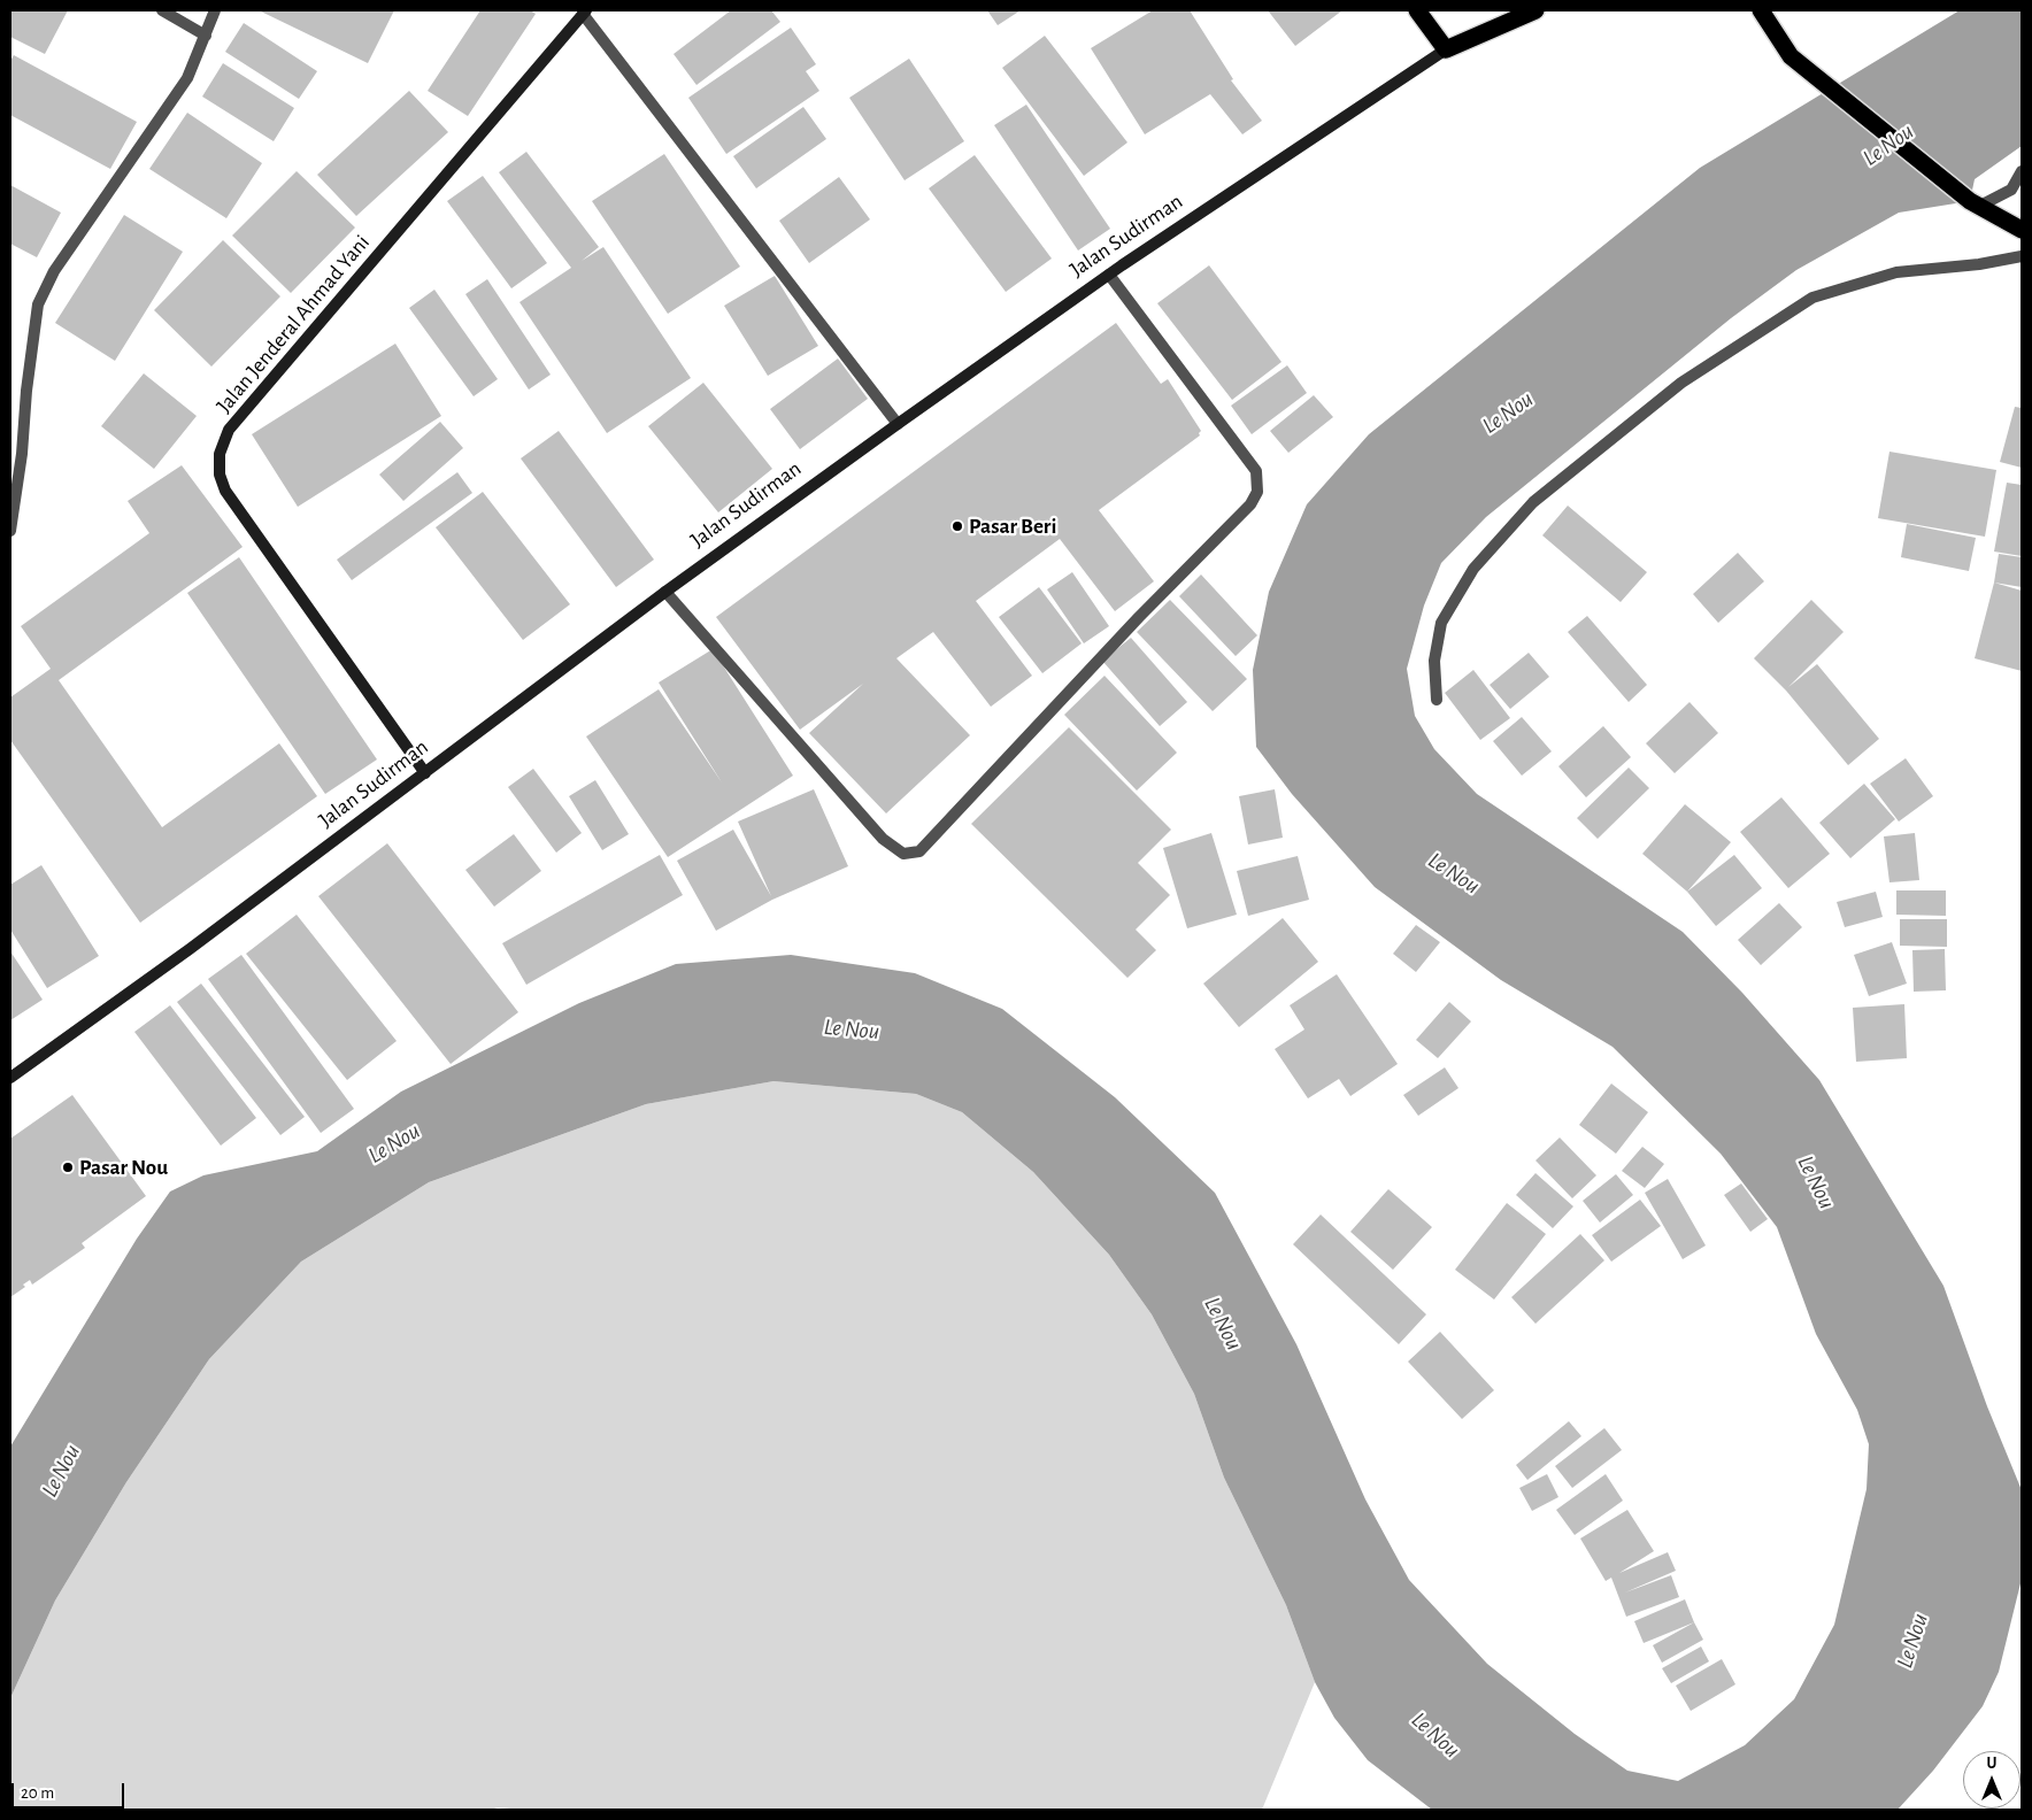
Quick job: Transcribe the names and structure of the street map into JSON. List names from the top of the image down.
{
  "streets": {
    "highway": ["Jalan Sudirman"],
    "street": ["Jalan Jenderal Ahmad Yani"]
  },
  "crossings": [
    ["Jalan Sudirman", "Jalan Jenderal Ahmad Yani"]
  ],
  "water": ["Le Nou"],
  "places": ["Pasar Beri", "Pasar Nou"],
  "scale_bar": "20 m",
  "north": "top"
}
